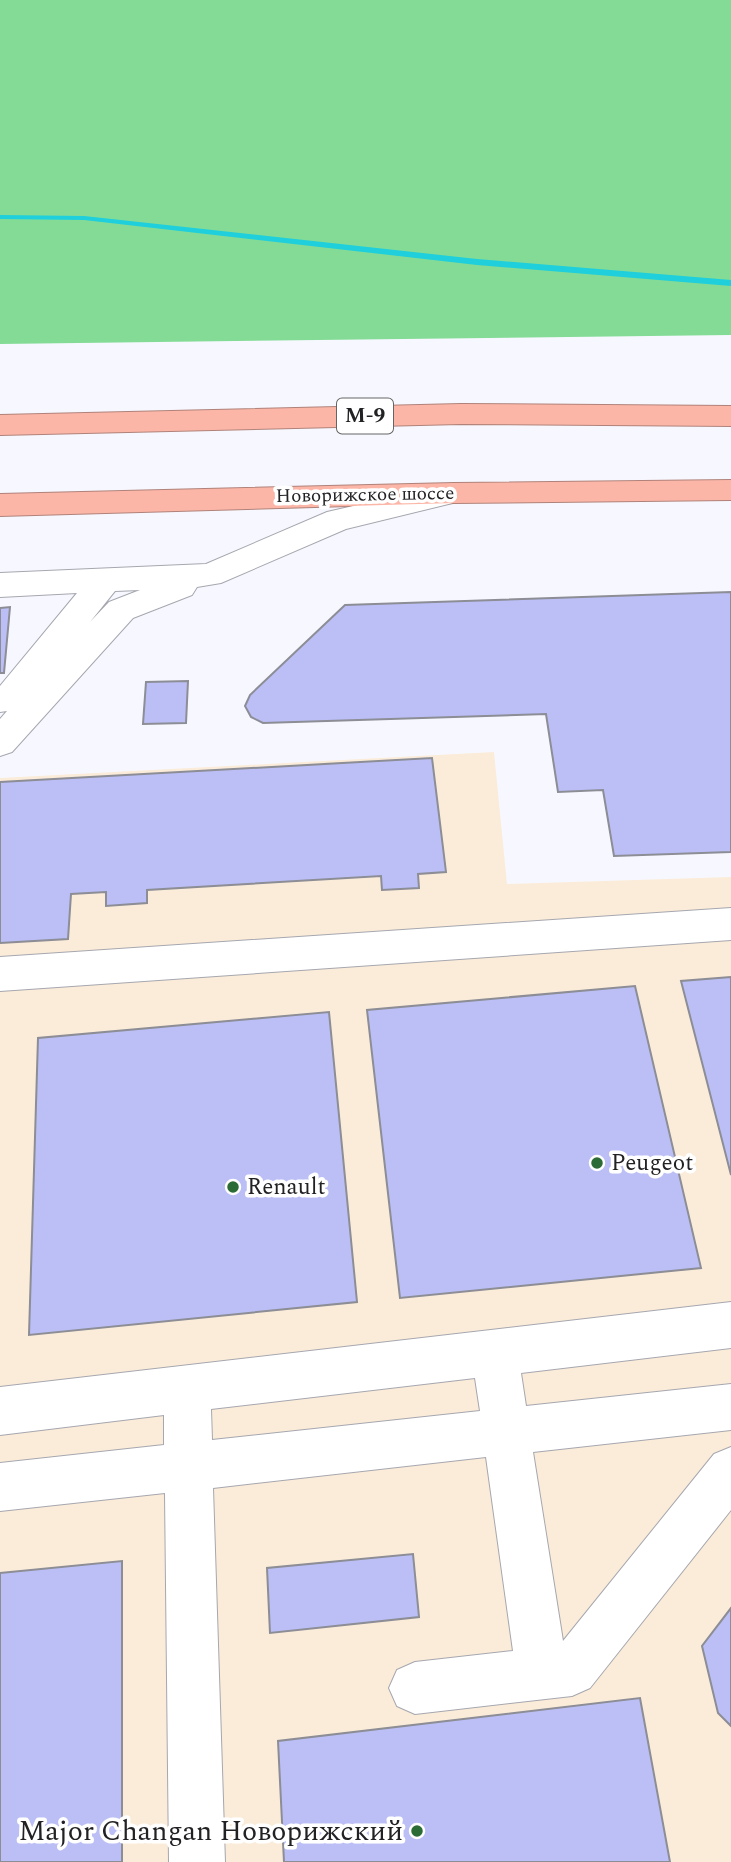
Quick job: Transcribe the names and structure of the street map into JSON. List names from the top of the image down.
{
  "streets": {
    "highway": ["М-9", "Новорижское шоссе"]
  },
  "places": ["Peugeot", "Renault", "Major Changan Новорижский"]
}
